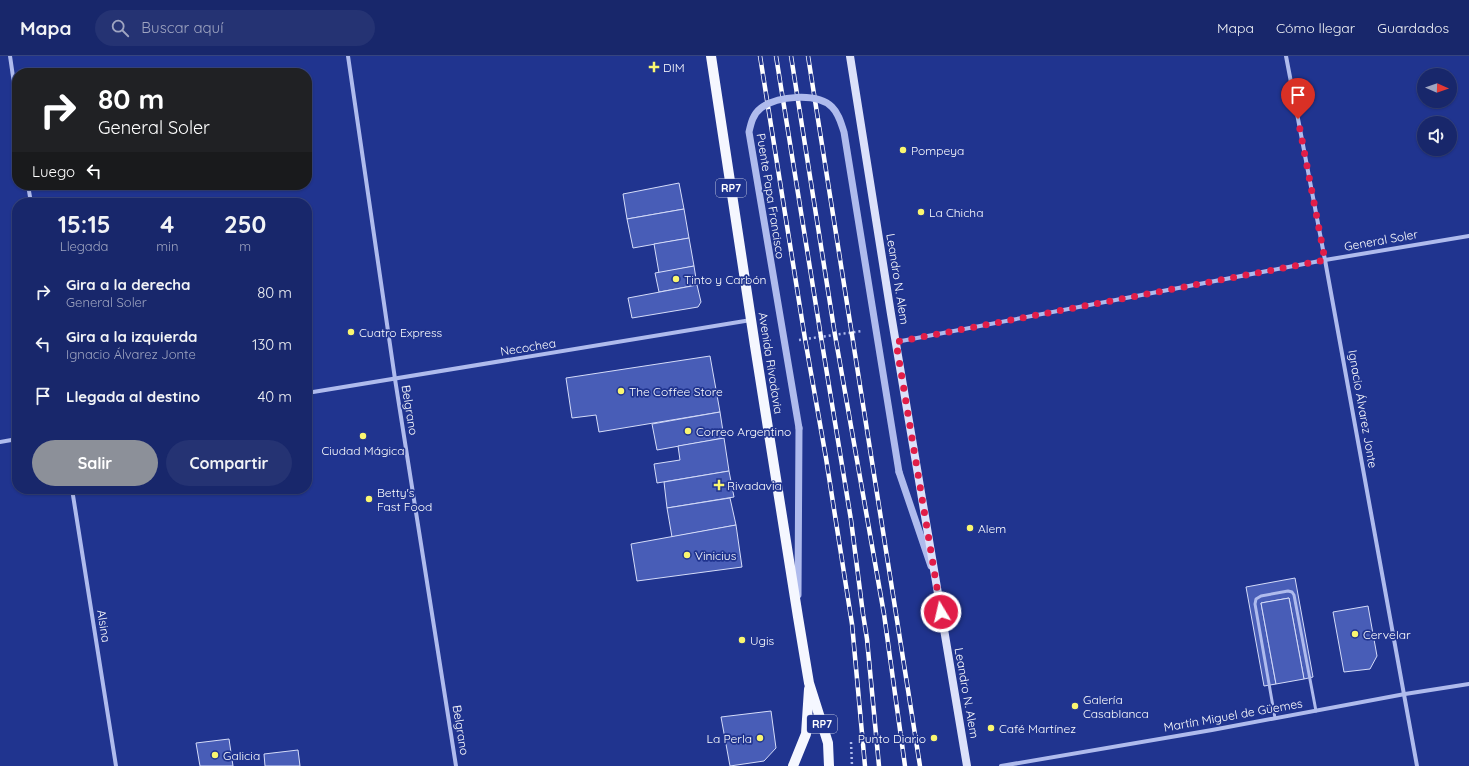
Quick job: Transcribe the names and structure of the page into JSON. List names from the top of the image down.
{
  "streets": {
    "main road": ["RP7", "Leandro N. Alem", "Avenida Rivadavia"],
    "street": [
      "Puente Papa Francisco",
      "General Soler",
      "Necochea",
      "Ignacio Álvarez Jonte",
      "Belgrano",
      "Alsina",
      "Martín Miguel de Güemes"
    ]
  },
  "crossings": [
    ["Puente Papa Francisco", "Leandro N. Alem"],
    ["Puente Papa Francisco", "Avenida Rivadavia"],
    ["General Soler", "Leandro N. Alem"],
    ["General Soler", "Ignacio Álvarez Jonte"],
    ["Necochea", "Avenida Rivadavia"],
    ["Necochea", "Belgrano"],
    ["Ignacio Álvarez Jonte", "Martín Miguel de Güemes"]
  ],
  "places": {
    "health": ["DIM", "Rivadavia"],
    "other": [
      "Pompeya",
      "La Chicha",
      "Tinto y Carbón",
      "Cuatro Express",
      "The Coffee Store",
      "Correo Argentino",
      "Ciudad Mágica",
      "Betty's Fast Food",
      "Alem",
      "Vinicius",
      "Cervelar",
      "Ugis",
      "Galería Casablanca",
      "Café Martínez",
      "La Perla",
      "Punto Diario",
      "Galicia"
    ]
  },
  "north": "right",
  "page": {
    "header": "Mapa",
    "search": "Buscar aquí",
    "nav": ["Mapa", "Cómo llegar", "Guardados"],
    "turn": ["80 m", "General Soler"],
    "then": "Luego",
    "eta": [
      "15:15",
      "Llegada",
      "4",
      "min",
      "250",
      "m"
    ],
    "list": [
      {
        "name": "Gira a la derecha",
        "note": "General Soler",
        "value": "80 m"
      },
      {
        "name": "Gira a la izquierda",
        "note": "Ignacio Álvarez Jonte",
        "value": "130 m"
      },
      {
        "name": "Llegada al destino",
        "value": "40 m"
      }
    ],
    "buttons": ["Salir", "Compartir"]
  }
}
